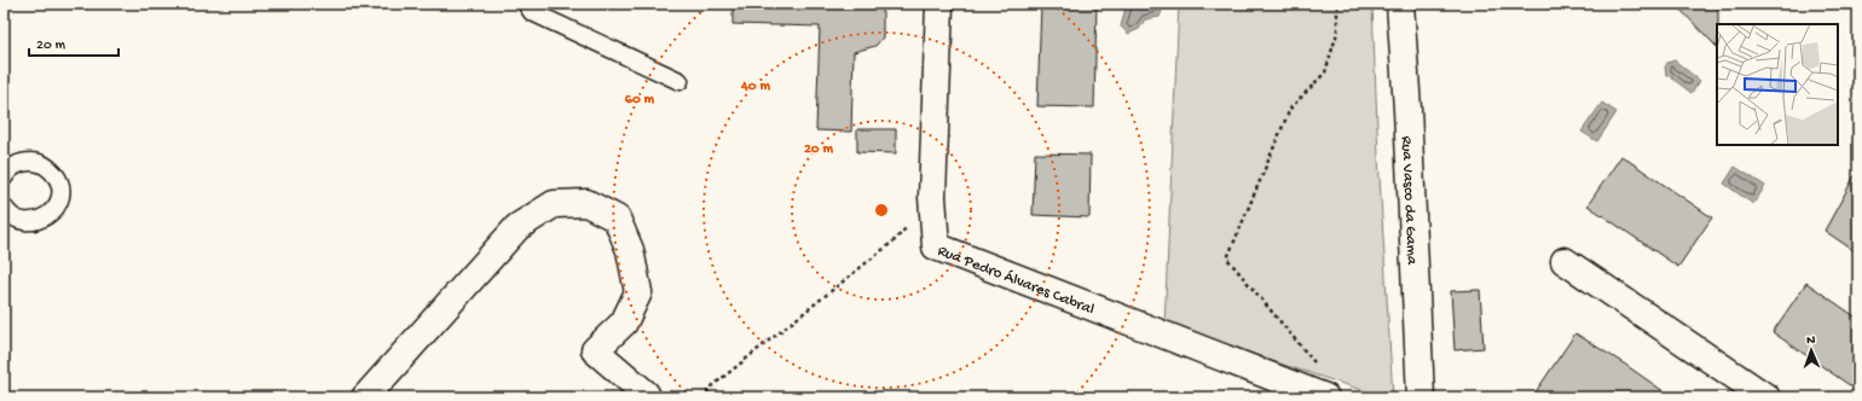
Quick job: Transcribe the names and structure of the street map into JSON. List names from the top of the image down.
{
  "streets": {
    "street": ["Rua Vasco da Gama", "Rua Pedro Álvares Cabral"]
  },
  "scale_bar": "20 m",
  "north": "top",
  "rings": ["40 m", "60 m", "20 m"]
}
